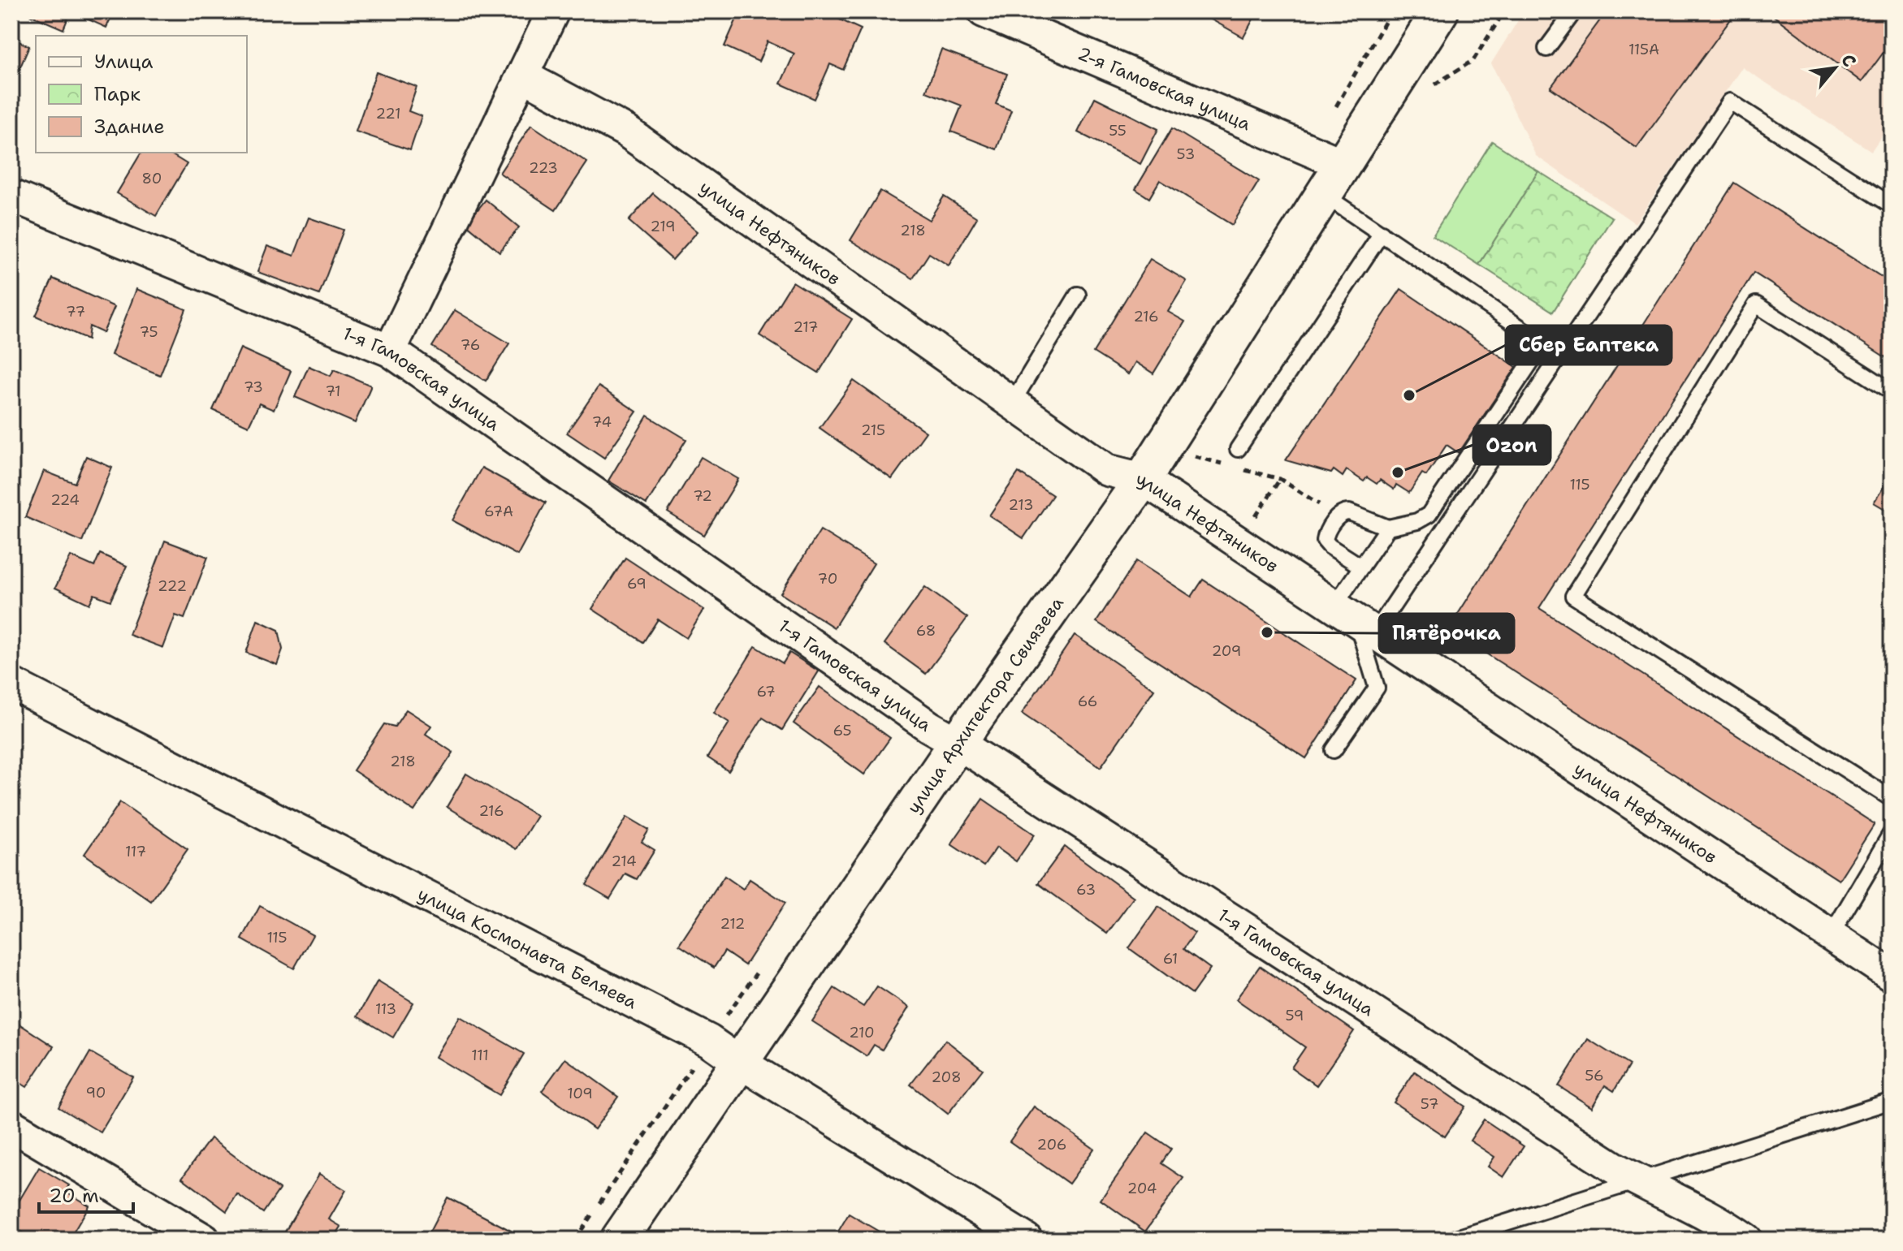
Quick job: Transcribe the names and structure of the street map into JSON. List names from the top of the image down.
{
  "streets": {
    "main road": ["улица Архитектора Свиязева"],
    "street": [
      "2-я Гамовская улица",
      "улица Нефтяников",
      "1-я Гамовская улица",
      "улица Космонавта Беляева"
    ]
  },
  "crossings": [
    ["2-я Гамовская улица", "улица Архитектора Свиязева"],
    ["улица Нефтяников", "улица Архитектора Свиязева"],
    ["1-я Гамовская улица", "улица Архитектора Свиязева"],
    ["улица Архитектора Свиязева", "улица Космонавта Беляева"]
  ],
  "places": ["Сбер Еаптека", "Ozon", "Пятёрочка"],
  "house_numbers": [
    "115А",
    "221",
    "55",
    "53",
    "223",
    "80",
    "219",
    "218",
    "77",
    "216",
    "217",
    "75",
    "76",
    "73",
    "71",
    "74",
    "215",
    "115",
    "72",
    "224",
    "213",
    "67А",
    "70",
    "69",
    "222",
    "68",
    "209",
    "67",
    "66",
    "65",
    "218",
    "216",
    "117",
    "214",
    "63",
    "212",
    "115",
    "61",
    "113",
    "59",
    "210",
    "111",
    "56",
    "208",
    "90",
    "109",
    "57",
    "206",
    "204"
  ],
  "legend": ["Улица", "Парк", "Здание"],
  "scale_bar": "20 m",
  "north": "top right"
}
